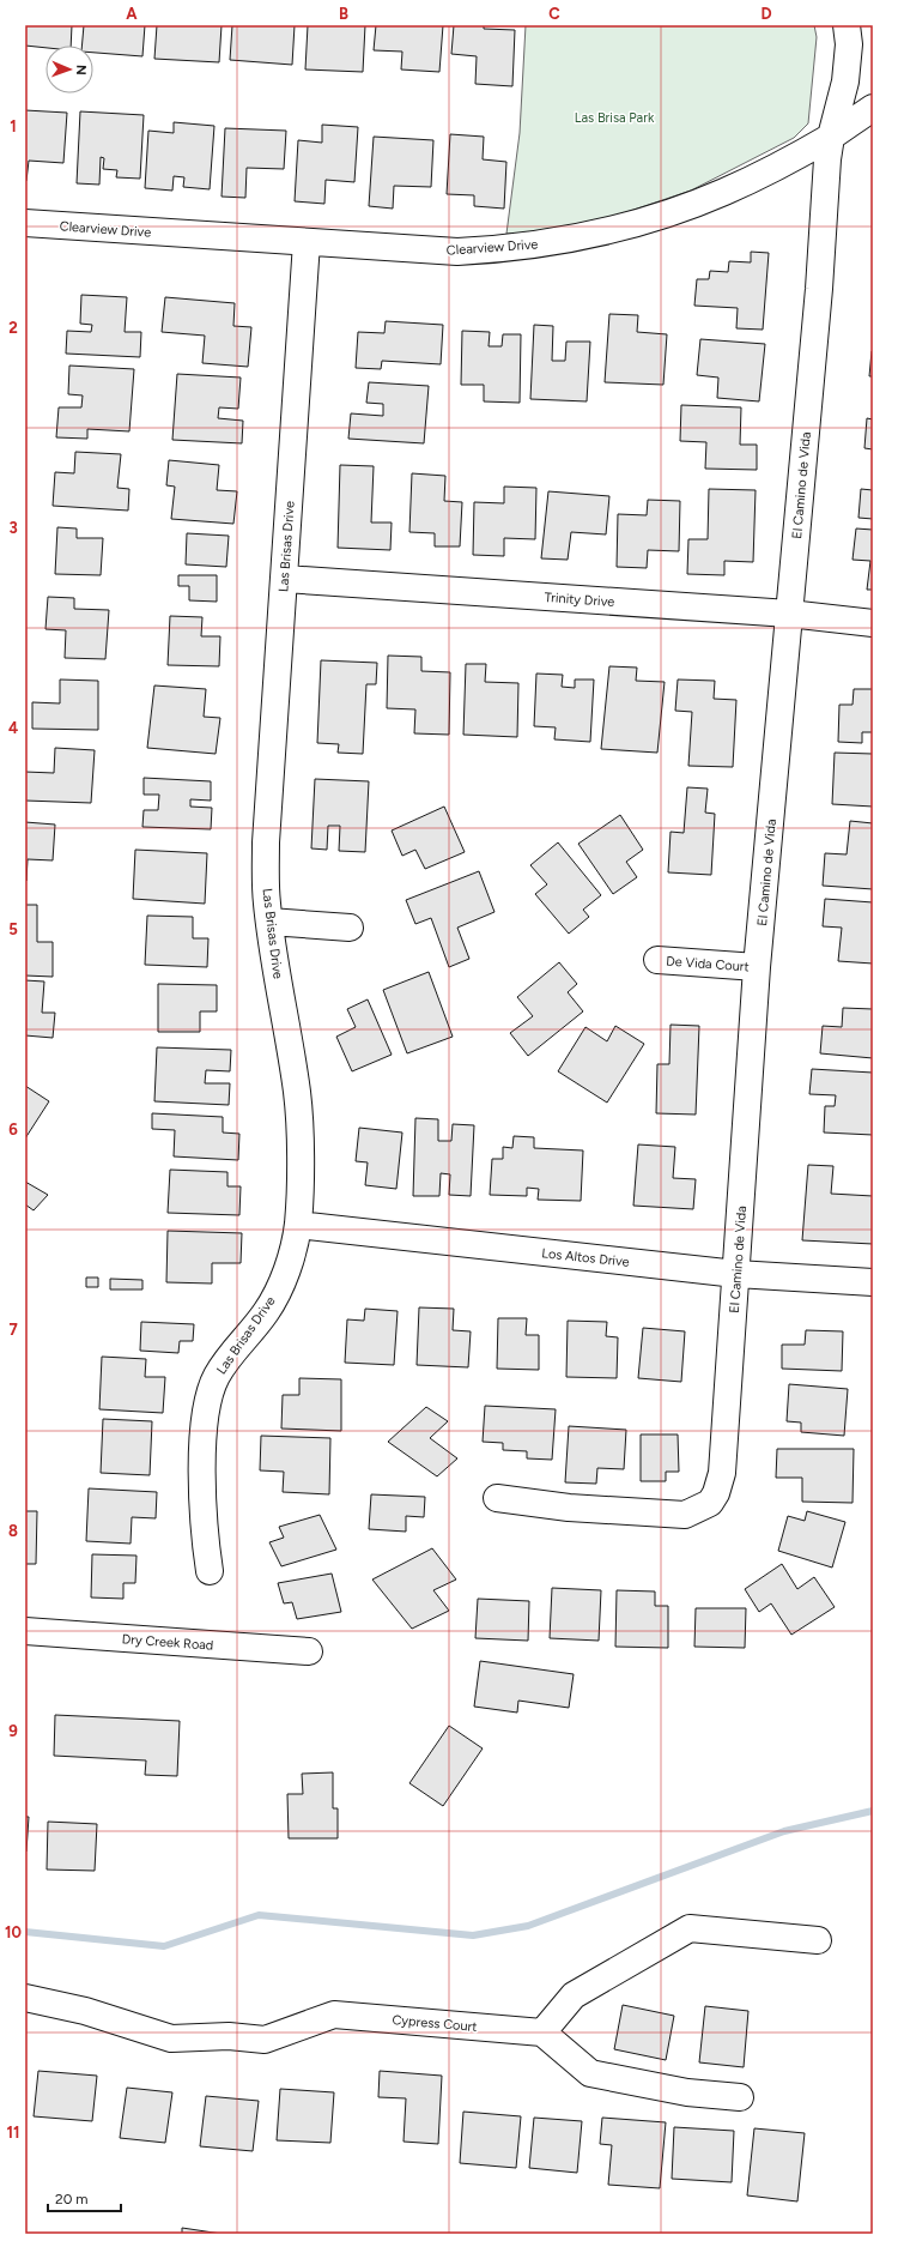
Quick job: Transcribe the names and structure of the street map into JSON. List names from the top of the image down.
{
  "streets": {
    "street": [
      "Clearview Drive",
      "El Camino de Vida",
      "Las Brisas Drive",
      "Trinity Drive",
      "De Vida Court",
      "Los Altos Drive",
      "Dry Creek Road",
      "Cypress Court"
    ]
  },
  "crossings": [
    ["Clearview Drive", "El Camino de Vida"],
    ["Clearview Drive", "Las Brisas Drive"],
    ["El Camino de Vida", "Trinity Drive"],
    ["El Camino de Vida", "De Vida Court"],
    ["El Camino de Vida", "Los Altos Drive"],
    ["Las Brisas Drive", "Trinity Drive"],
    ["Las Brisas Drive", "Los Altos Drive"]
  ],
  "parks": ["Las Brisa Park"],
  "scale_bar": "20 m",
  "north": "right",
  "grid": {
    "columns": [
      "A",
      "B",
      "C",
      "D"
    ],
    "rows": [
      "1",
      "2",
      "3",
      "4",
      "5",
      "6",
      "7",
      "8",
      "9",
      "10",
      "11"
    ]
  }
}
